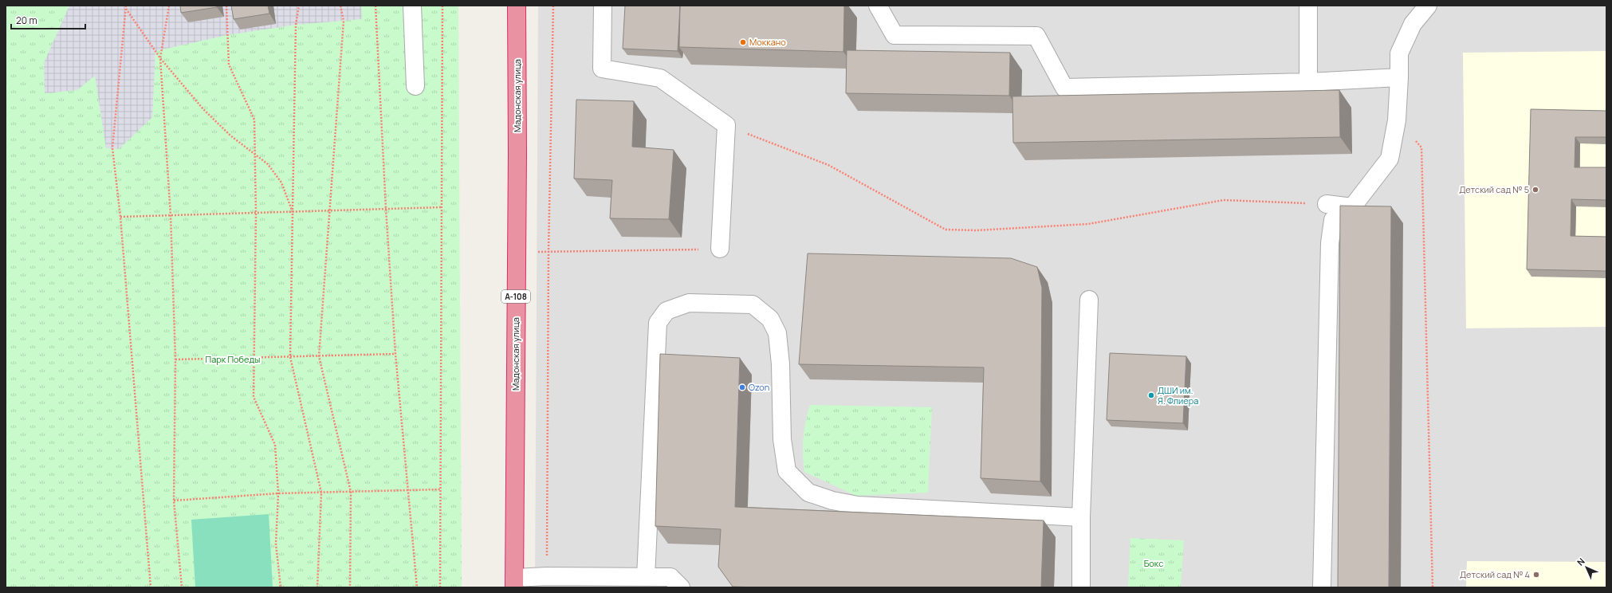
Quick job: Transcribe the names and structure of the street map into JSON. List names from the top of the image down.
{
  "streets": {
    "highway": ["Мадонская улица", "А-108"]
  },
  "parks": ["Парк Победы", "Бокс"],
  "places": [
    "Моккано",
    "Детский сад № 5",
    "Ozon",
    "ДШИ им. Я. Флиера",
    "Детский сад № 4"
  ],
  "scale_bar": "20 m",
  "north": "top left"
}
